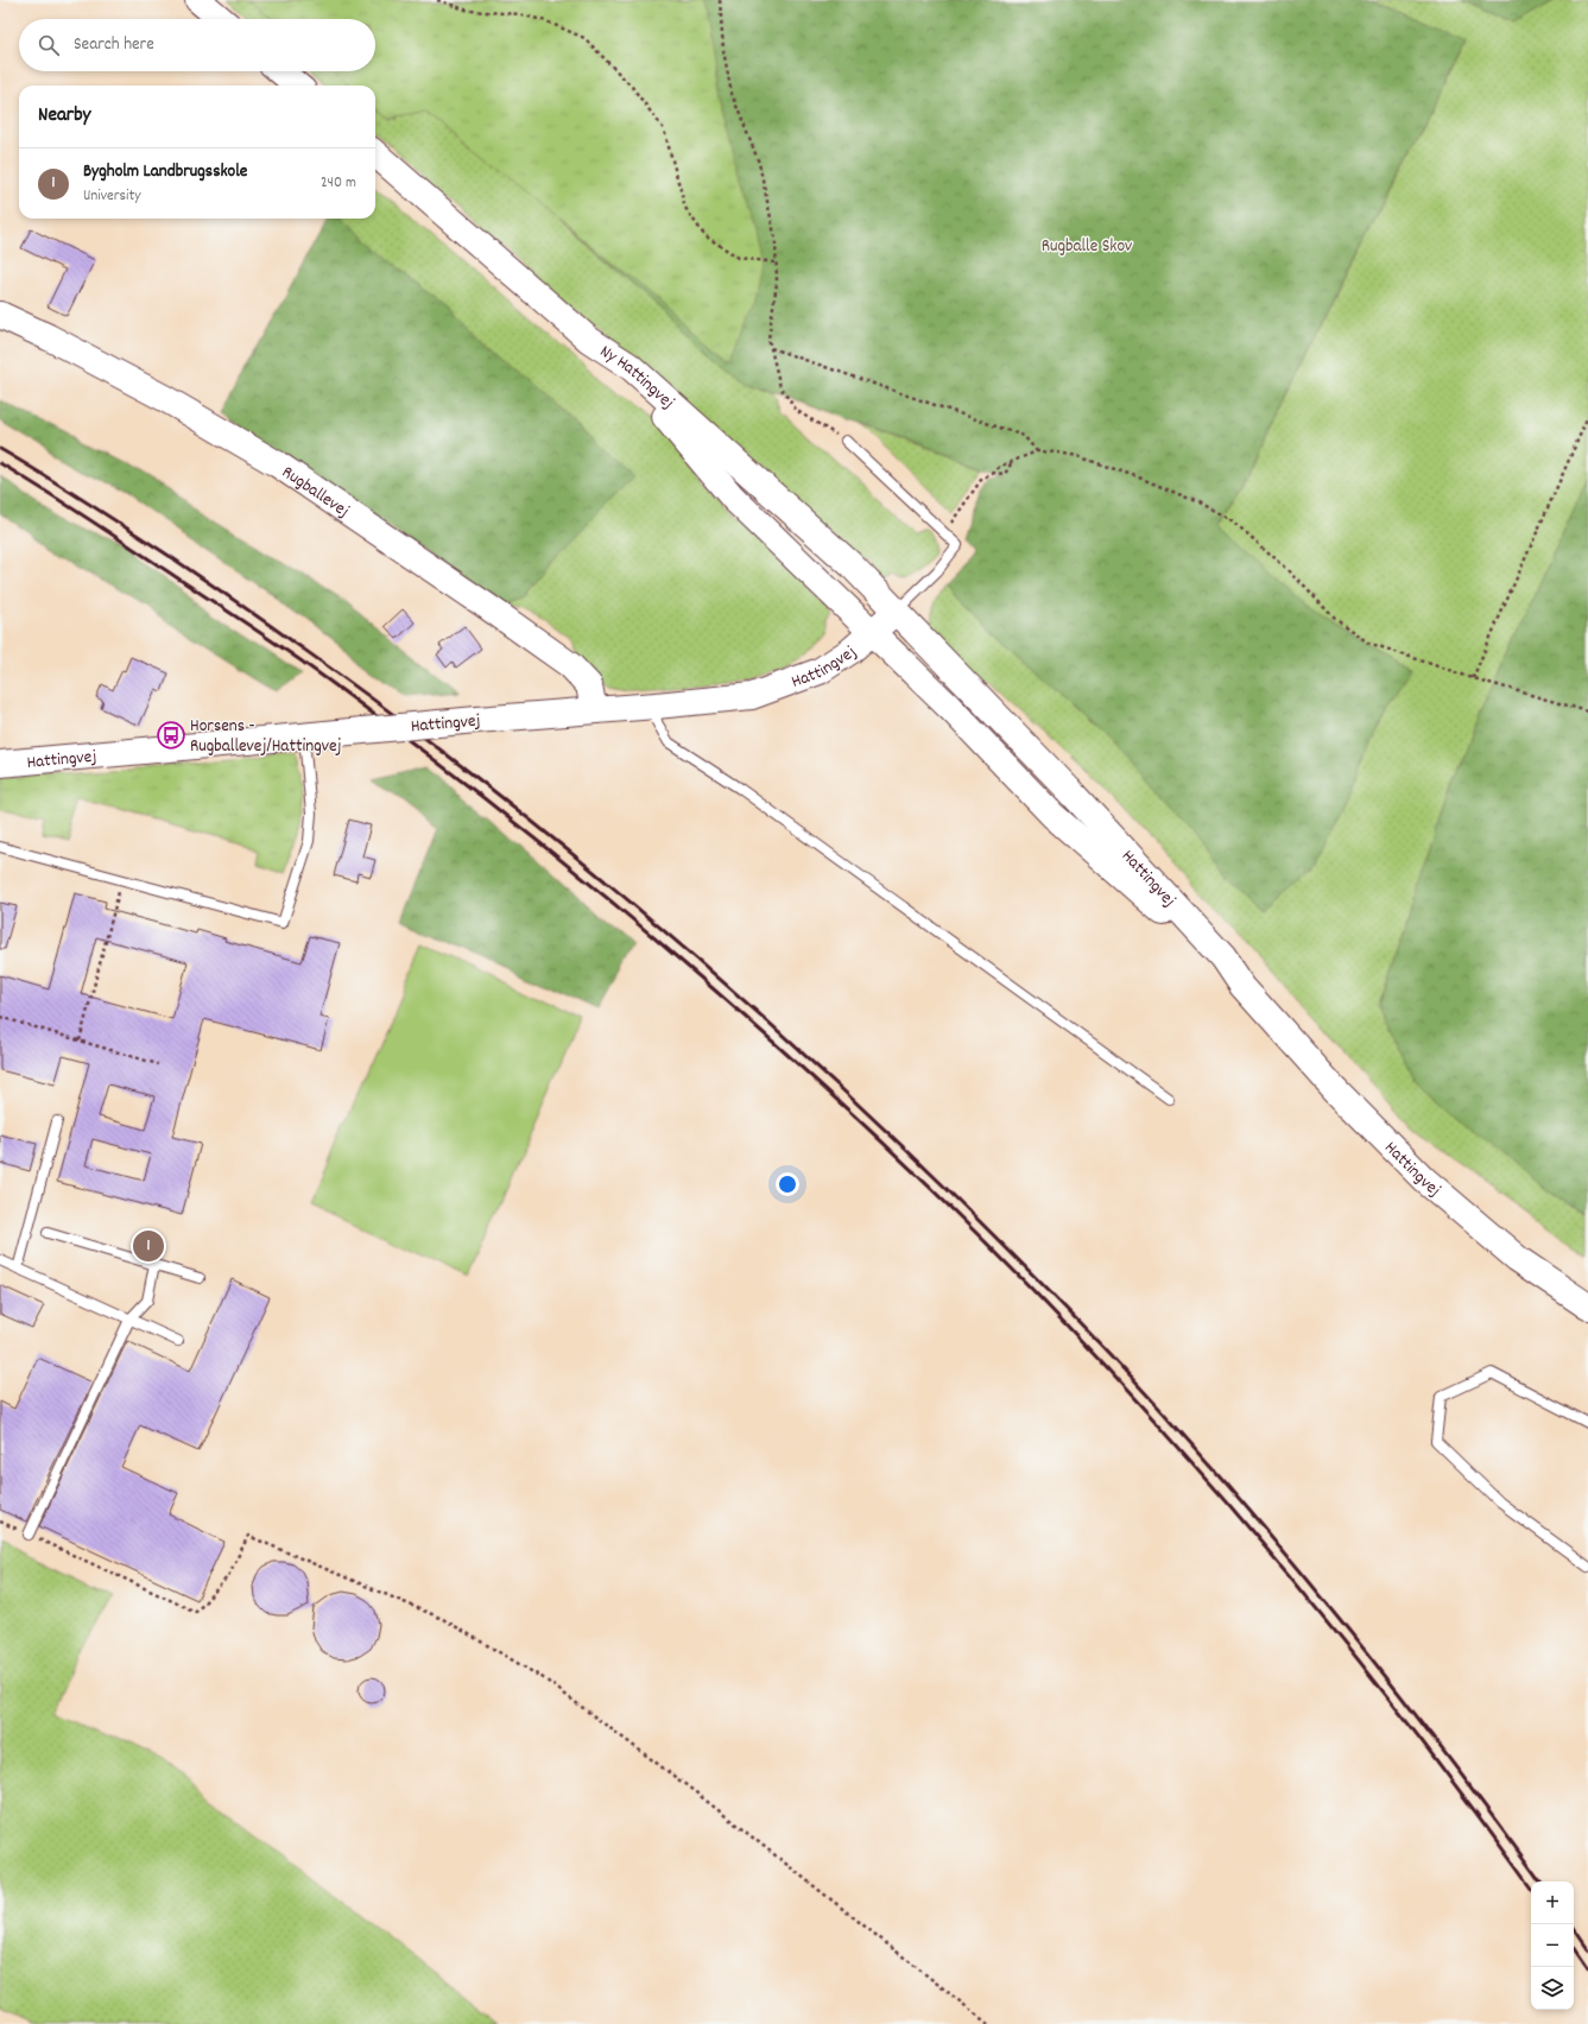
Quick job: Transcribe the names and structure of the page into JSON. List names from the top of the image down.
{
  "streets": {
    "street": ["Ny Hattingvej", "Rugballevej", "Hattingvej"]
  },
  "crossings": [
    ["Ny Hattingvej", "Hattingvej"],
    ["Rugballevej", "Hattingvej"]
  ],
  "parks": ["Rugballe Skov"],
  "places": {
    "bus stop": ["Horsens - Rugballevej/Hattingvej"]
  },
  "page": {
    "search": "Search here",
    "heading": "Nearby",
    "list": [
      {
        "mark": "1",
        "name": "Bygholm Landbrugsskole",
        "note": "University",
        "value": "240 m"
      }
    ],
    "pins": "1",
    "map_buttons": ["+", "−"]
  }
}
